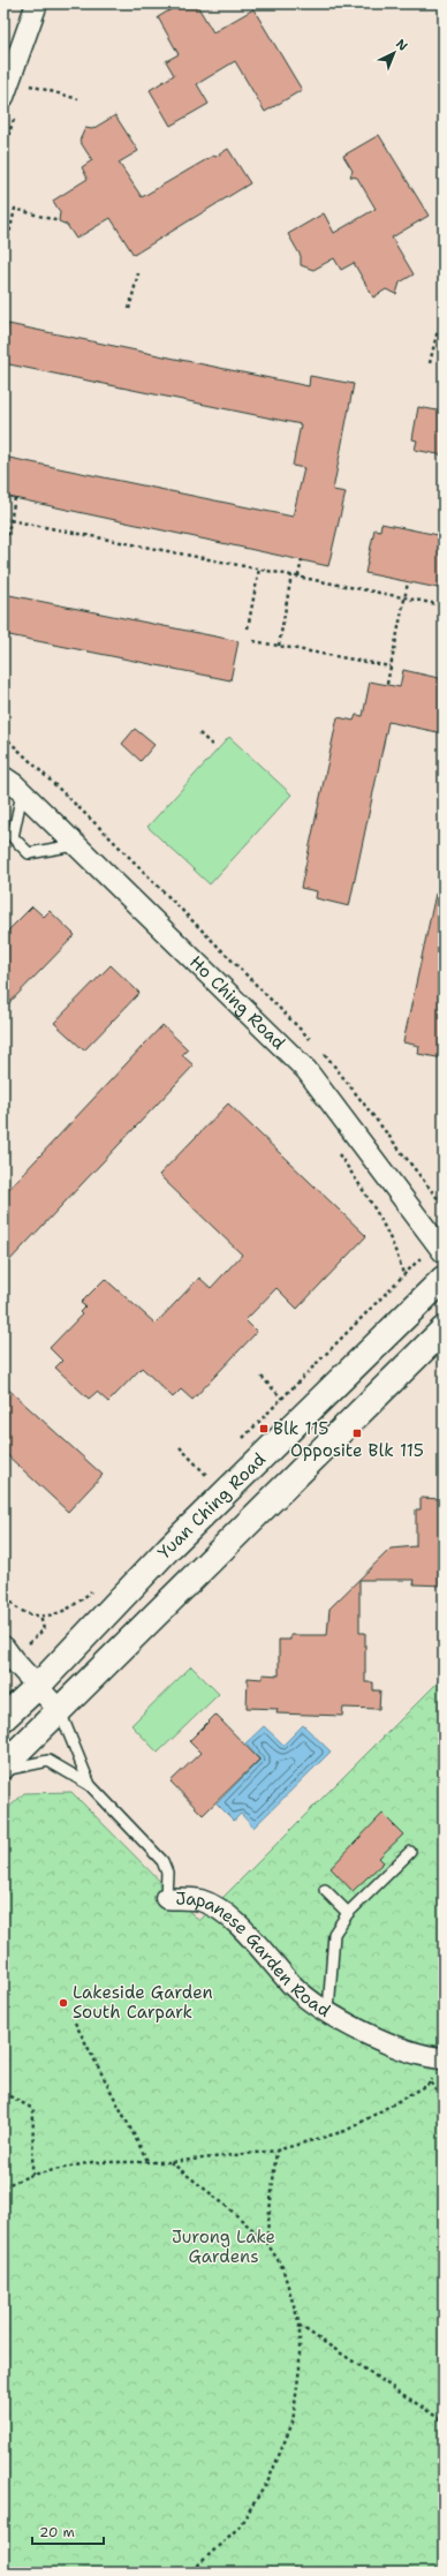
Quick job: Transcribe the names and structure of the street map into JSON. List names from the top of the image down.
{
  "streets": {
    "street": ["Ho Ching Road", "Yuan Ching Road", "Japanese Garden Road"]
  },
  "crossings": [
    ["Yuan Ching Road", "Japanese Garden Road"]
  ],
  "parks": ["Jurong Lake Gardens"],
  "places": {
    "transit": ["Blk 115", "Opposite Blk 115"],
    "other": ["Lakeside Garden South Carpark"]
  },
  "scale_bar": "20 m",
  "north": "top right"
}
